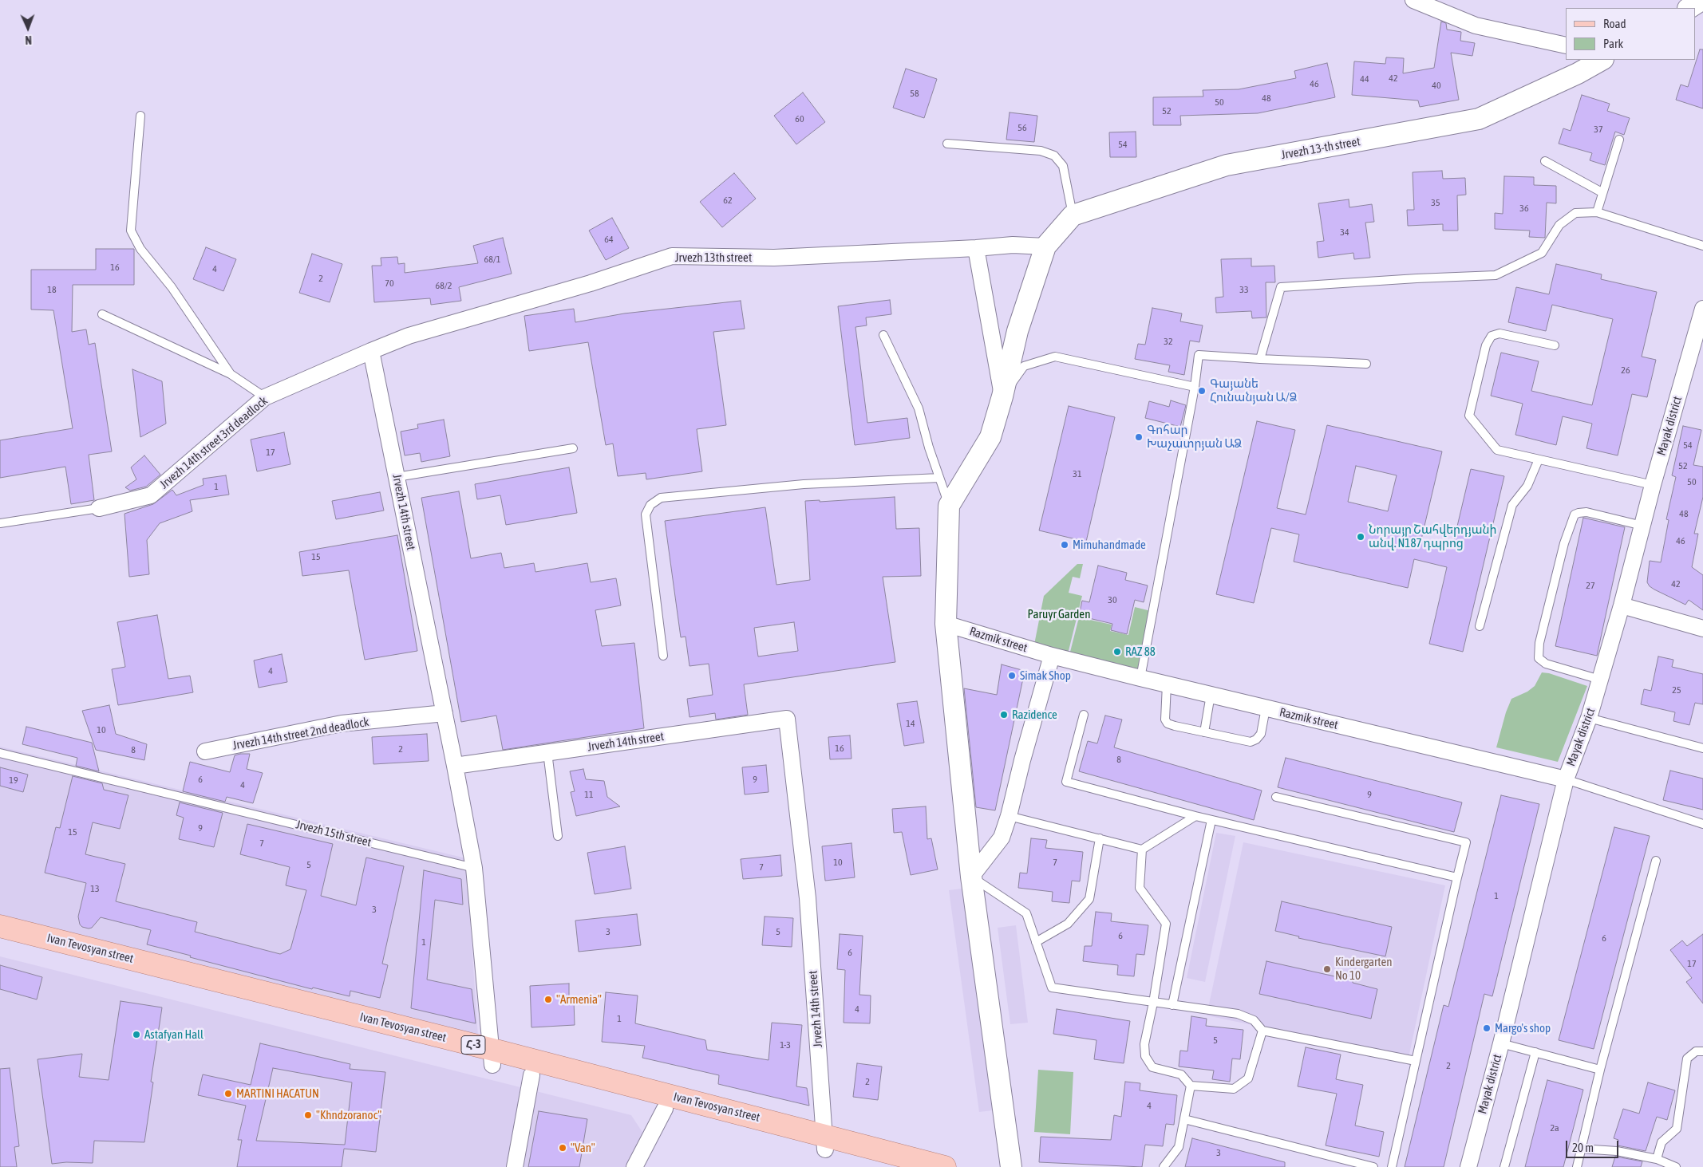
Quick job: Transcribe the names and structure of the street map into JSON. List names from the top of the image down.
{
  "streets": {
    "main road": ["Ivan Tevosyan street", "Հ-3"],
    "street": [
      "Jrvezh 13-th street",
      "Jrvezh 13th street",
      "Mayak district",
      "Jrvezh 14th street 3rd deadlock",
      "Jrvezh 14th street",
      "Razmik street",
      "Jrvezh 14th street 2nd deadlock"
    ],
    "lane": ["Jrvezh 15th street"]
  },
  "crossings": [
    ["Jrvezh 13th street", "Jrvezh 14th street 3rd deadlock"],
    ["Jrvezh 13th street", "Jrvezh 14th street"],
    ["Mayak district", "Razmik street"],
    ["Jrvezh 14th street 3rd deadlock", "Jrvezh 14th street"],
    ["Jrvezh 14th street", "Jrvezh 14th street 2nd deadlock"],
    ["Jrvezh 14th street", "Ivan Tevosyan street"]
  ],
  "parks": ["Paruyr Garden"],
  "places": [
    "Գայանե Հունանյան Ա/Ձ",
    "Գոհար Խաչատրյան ԱՁ",
    "Նորայր Շահվերդյանի անվ. N187 դպրոց",
    "Mimuhandmade",
    "RAZ 88",
    "Simak Shop",
    "Razidence",
    "Kindergarten No 10",
    "\"Armenia\"",
    "Margo's shop",
    "Astafyan Hall",
    "MARTINI HACATUN",
    "\"Khndzoranoc\"",
    "\"Van\""
  ],
  "house_numbers": [
    "42",
    "44",
    "46",
    "40",
    "58",
    "48",
    "50",
    "52",
    "60",
    "56",
    "37",
    "54",
    "62",
    "35",
    "36",
    "34",
    "64",
    "68/1",
    "16",
    "4",
    "2",
    "70",
    "68/2",
    "18",
    "33",
    "32",
    "26",
    "54",
    "17",
    "52",
    "31",
    "50",
    "1",
    "48",
    "46",
    "15",
    "42",
    "27",
    "30",
    "4",
    "25",
    "14",
    "10",
    "16",
    "2",
    "8",
    "8",
    "6",
    "9",
    "19",
    "4",
    "11",
    "9",
    "9",
    "15",
    "7",
    "10",
    "7",
    "5",
    "7",
    "13",
    "1",
    "3",
    "3",
    "5",
    "6",
    "6",
    "1",
    "6",
    "17",
    "4",
    "1",
    "5",
    "1-3",
    "2",
    "2",
    "4",
    "2a",
    "3"
  ],
  "legend": ["Road", "Park"],
  "scale_bar": "20 m",
  "north": "bottom"
}
